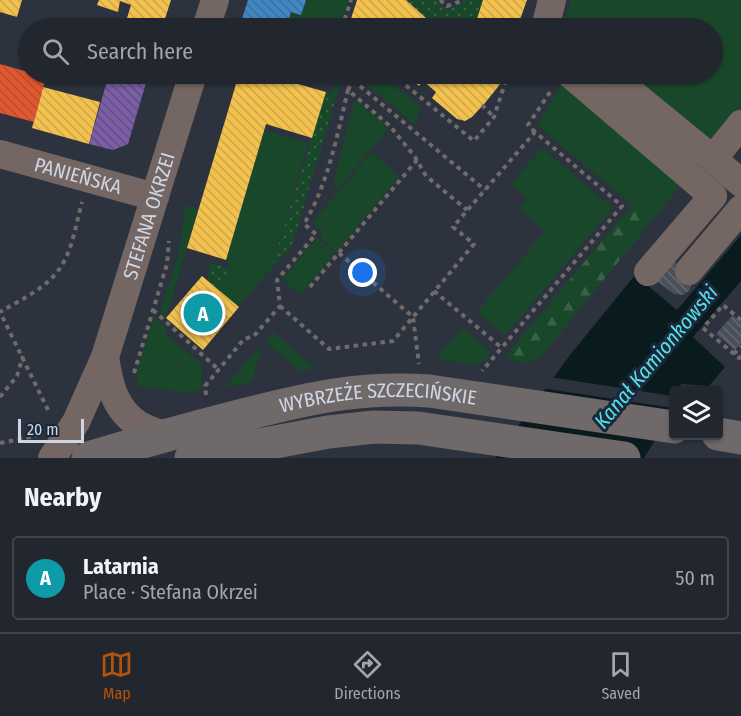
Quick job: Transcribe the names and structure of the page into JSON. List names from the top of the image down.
{
  "streets": {
    "main road": ["WYBRZEŻE SZCZECIŃSKIE"],
    "street": ["PANIEŃSKA", "STEFANA OKRZEI"]
  },
  "crossings": [
    ["PANIEŃSKA", "STEFANA OKRZEI"],
    ["STEFANA OKRZEI", "WYBRZEŻE SZCZECIŃSKIE"]
  ],
  "water": ["Kanał Kamionkowski"],
  "scale_bar": "20 m",
  "page": {
    "search": "Search here",
    "pins": "A",
    "scale": "20 m",
    "heading": "Nearby",
    "list": [
      {
        "mark": "A",
        "name": "Latarnia",
        "note": "Place · Stefana Okrzei",
        "value": "50 m"
      }
    ],
    "nav": ["Map", "Directions", "Saved"]
  }
}
